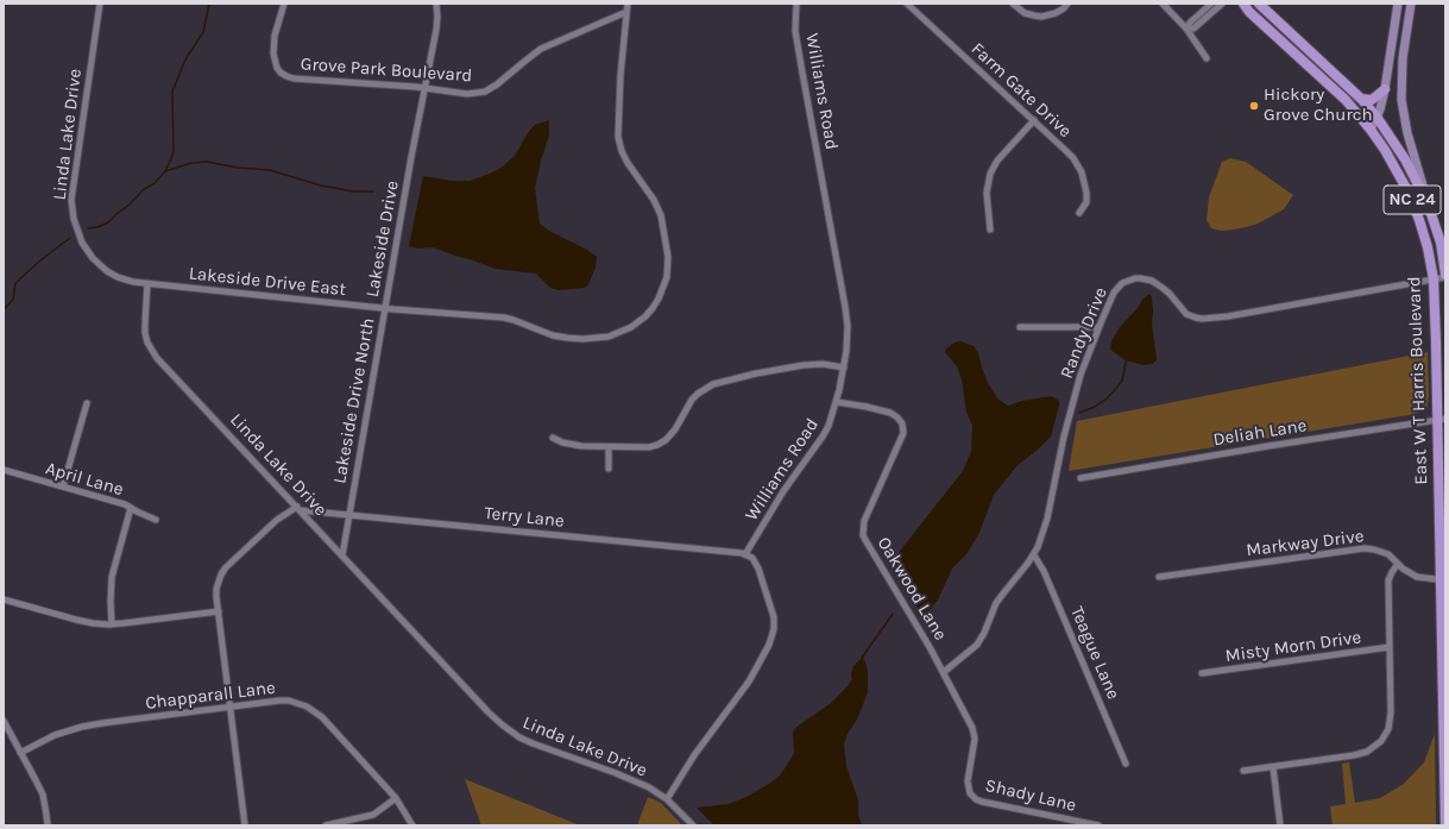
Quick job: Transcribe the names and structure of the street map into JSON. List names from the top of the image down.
{
  "streets": {
    "main road": ["NC 24", "East W T Harris Boulevard"],
    "street": [
      "Grove Park Boulevard",
      "Farm Gate Drive",
      "Williams Road",
      "Linda Lake Drive",
      "Lakeside Drive",
      "Lakeside Drive East",
      "Randy Drive",
      "Lakeside Drive North",
      "Deliah Lane",
      "April Lane",
      "Terry Lane",
      "Markway Drive",
      "Oakwood Lane",
      "Misty Morn Drive",
      "Teague Lane",
      "Chapparall Lane",
      "Shady Lane"
    ]
  },
  "crossings": [
    ["Grove Park Boulevard", "Lakeside Drive"],
    ["Williams Road", "Terry Lane"],
    ["Williams Road", "Oakwood Lane"],
    ["Linda Lake Drive", "Lakeside Drive East"],
    ["Linda Lake Drive", "Lakeside Drive North"],
    ["Linda Lake Drive", "Terry Lane"],
    ["Lakeside Drive", "Lakeside Drive East"],
    ["Lakeside Drive", "Lakeside Drive North"],
    ["Lakeside Drive East", "Lakeside Drive North"],
    ["Randy Drive", "East W T Harris Boulevard"],
    ["Randy Drive", "Oakwood Lane"],
    ["Randy Drive", "Teague Lane"],
    ["East W T Harris Boulevard", "Deliah Lane"],
    ["East W T Harris Boulevard", "Markway Drive"],
    ["Lakeside Drive North", "Terry Lane"],
    ["Oakwood Lane", "Shady Lane"]
  ],
  "places": ["Hickory Grove Church"]
}
